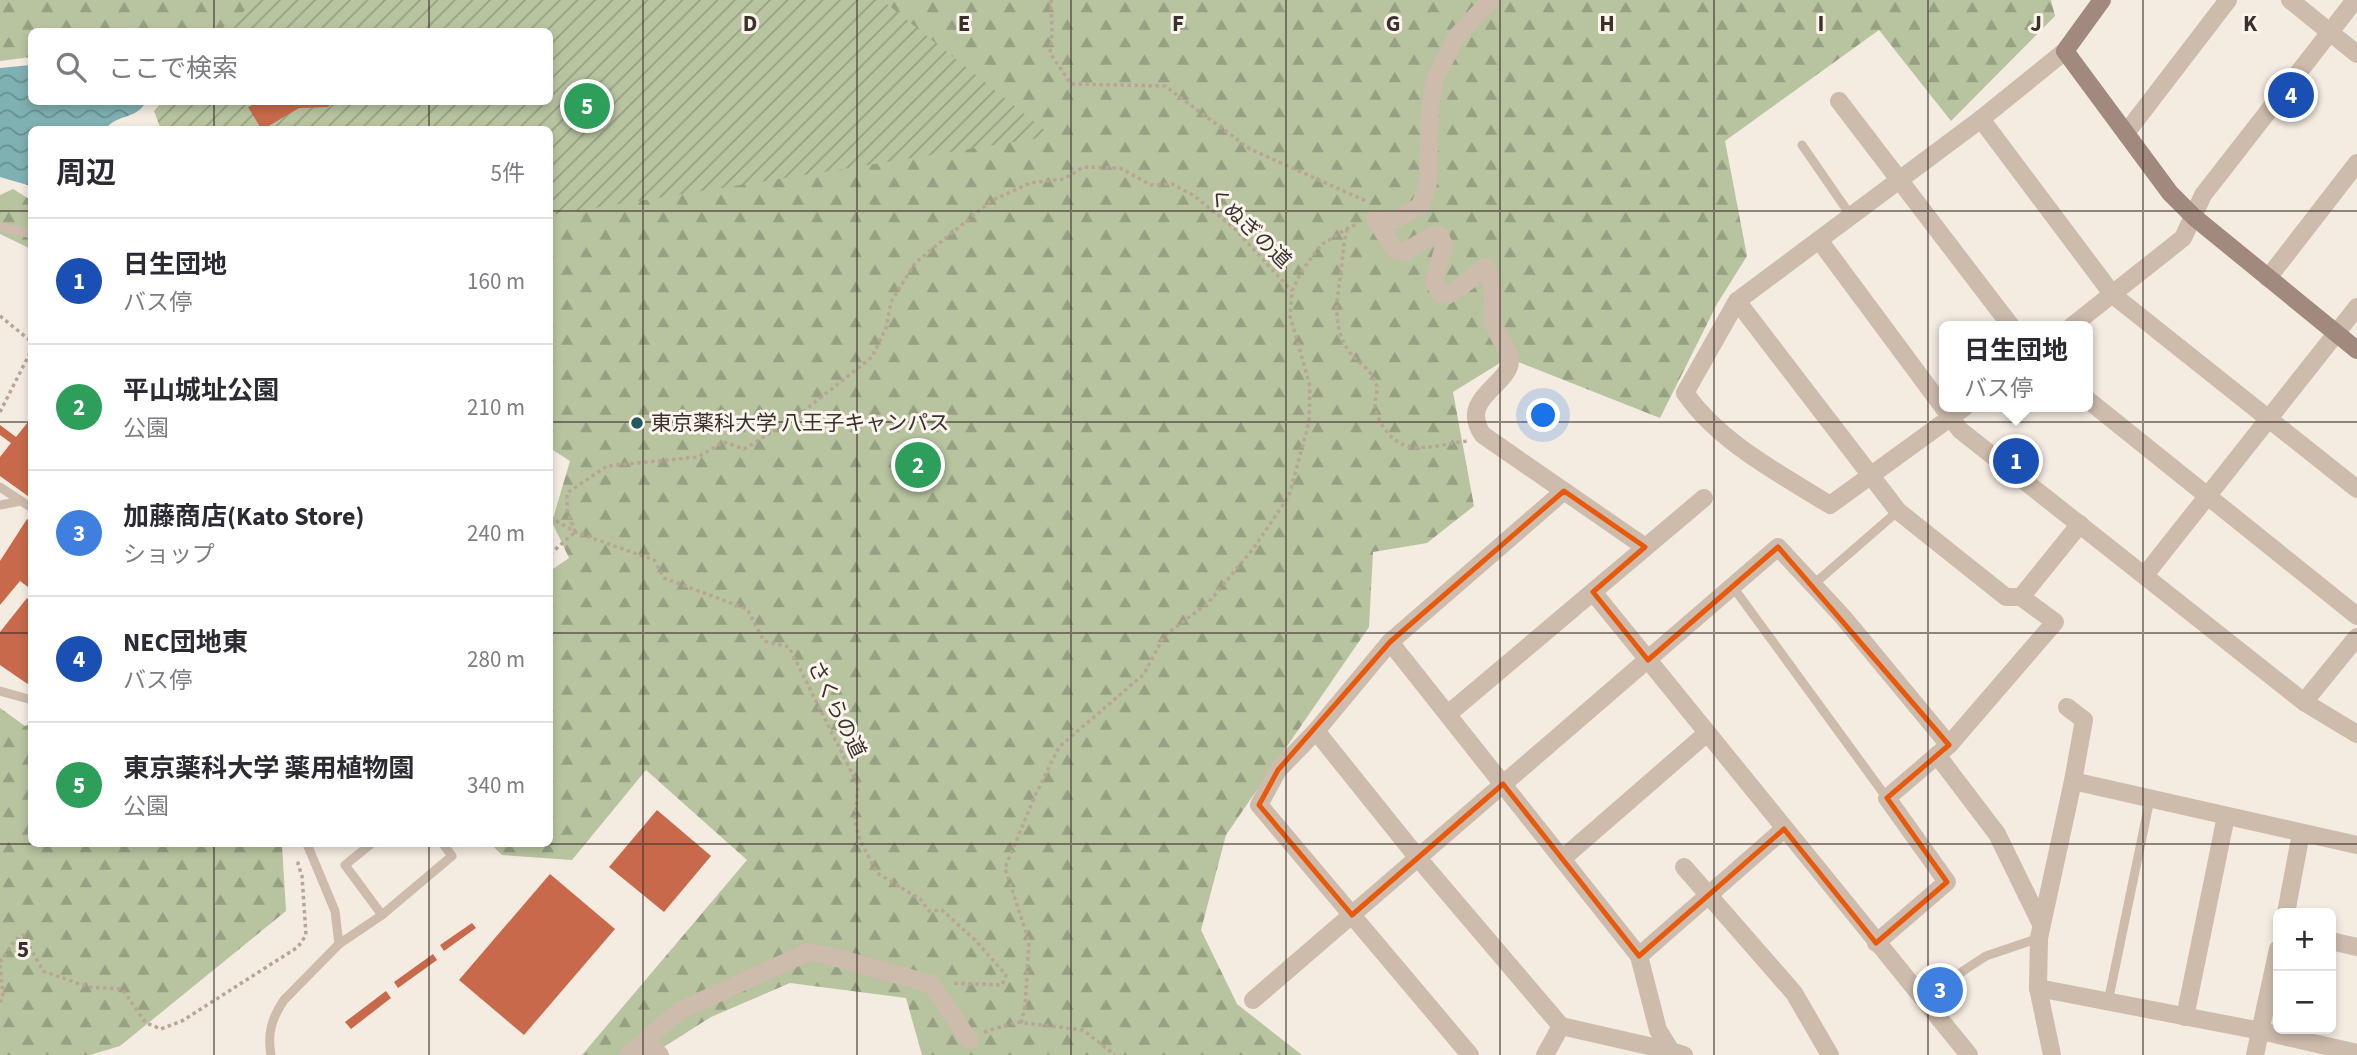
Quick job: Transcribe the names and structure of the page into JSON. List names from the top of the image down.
{
  "streets": {
    "path": ["くぬぎの道", "さくらの道"]
  },
  "crossings": [
    ["くぬぎの道", "さくらの道"]
  ],
  "places": ["東京薬科大学 八王子キャンパス"],
  "page": {
    "search": "ここで検索",
    "pins": [
      "4",
      "5",
      "1",
      "2",
      "3"
    ],
    "heading": ["周辺", "5件"],
    "list": [
      {
        "mark": "1",
        "name": "日生団地",
        "note": "バス停",
        "value": "160 m"
      },
      {
        "mark": "2",
        "name": "平山城址公園",
        "note": "公園",
        "value": "210 m"
      },
      {
        "mark": "3",
        "name": "加藤商店(Kato Store)",
        "note": "ショップ",
        "value": "240 m"
      },
      {
        "mark": "4",
        "name": "NEC団地東",
        "note": "バス停",
        "value": "280 m"
      },
      {
        "mark": "5",
        "name": "東京薬科大学 薬用植物園",
        "note": "公園",
        "value": "340 m"
      }
    ],
    "popup": ["日生団地", "バス停"],
    "map_buttons": ["+", "−"]
  },
  "grid": {
    "columns": [
      "D",
      "E",
      "F",
      "G",
      "H",
      "I",
      "J",
      "K"
    ],
    "rows": ["5"]
  }
}
